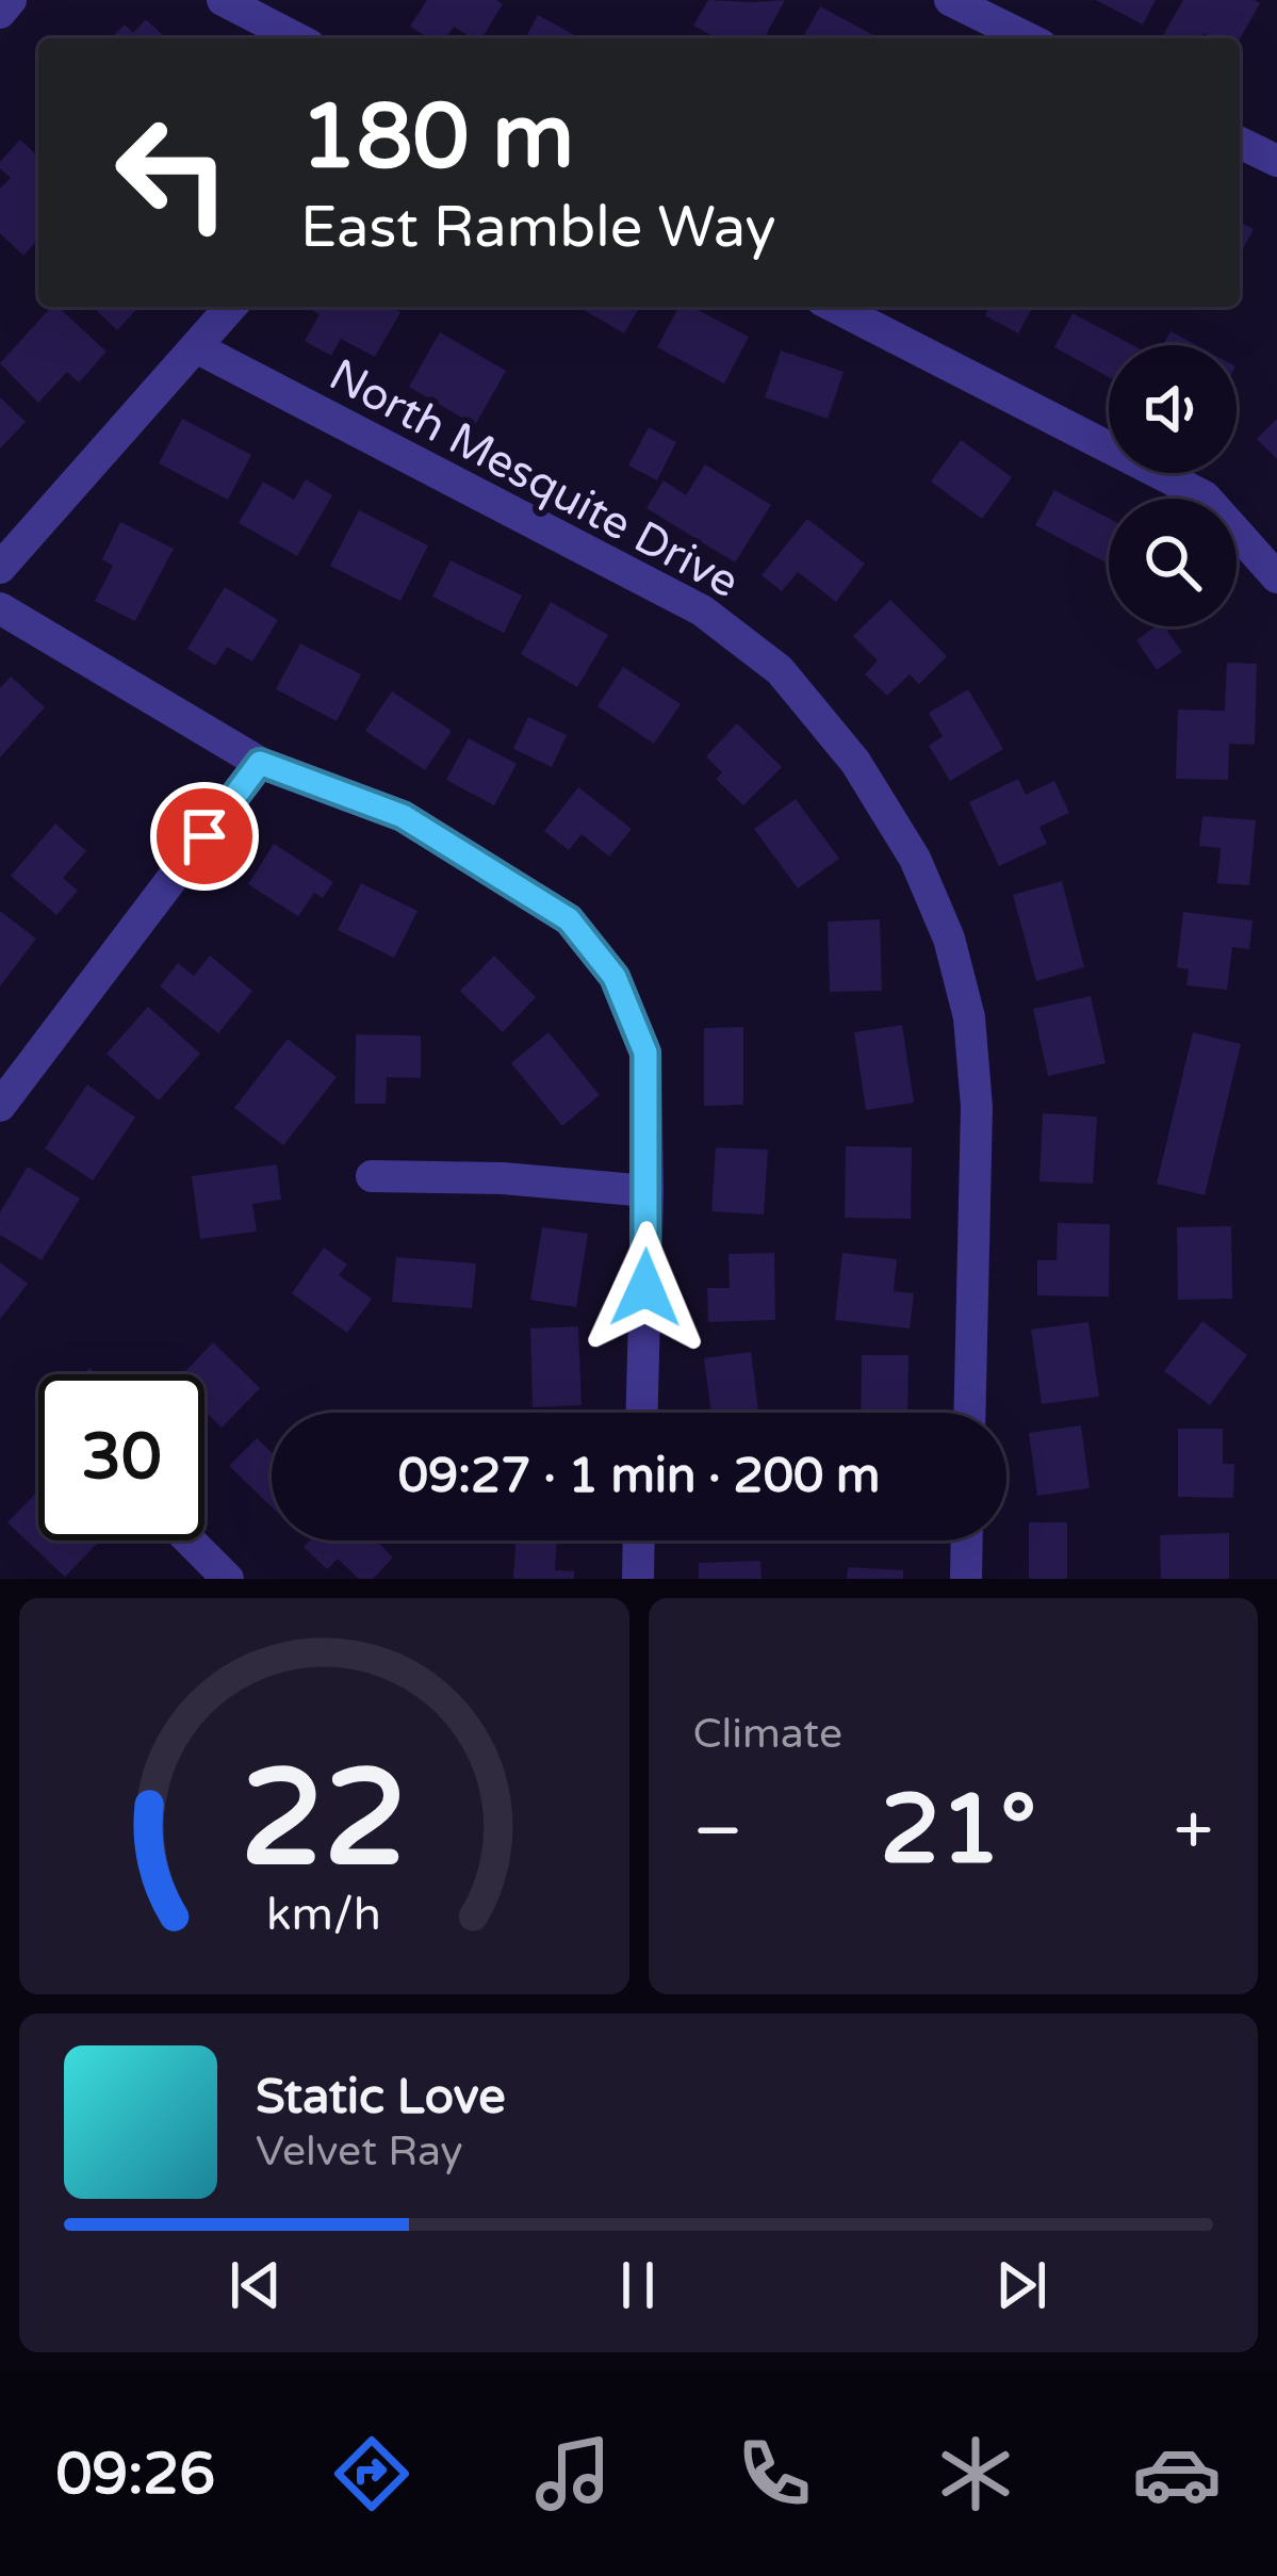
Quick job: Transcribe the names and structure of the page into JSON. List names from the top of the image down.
{
  "streets": {
    "street": ["North Mesquite Drive"]
  },
  "page": {
    "turn": ["180 m", "East Ramble Way"],
    "limit": "30",
    "trip": "09:27 · 1 min · 200 m",
    "tile": "Climate",
    "heat": ["−", "21°", "+"],
    "song": ["Static Love", "Velvet Ray"],
    "tabs": "09:26",
    "gauge": ["22", "km/h"]
  }
}
